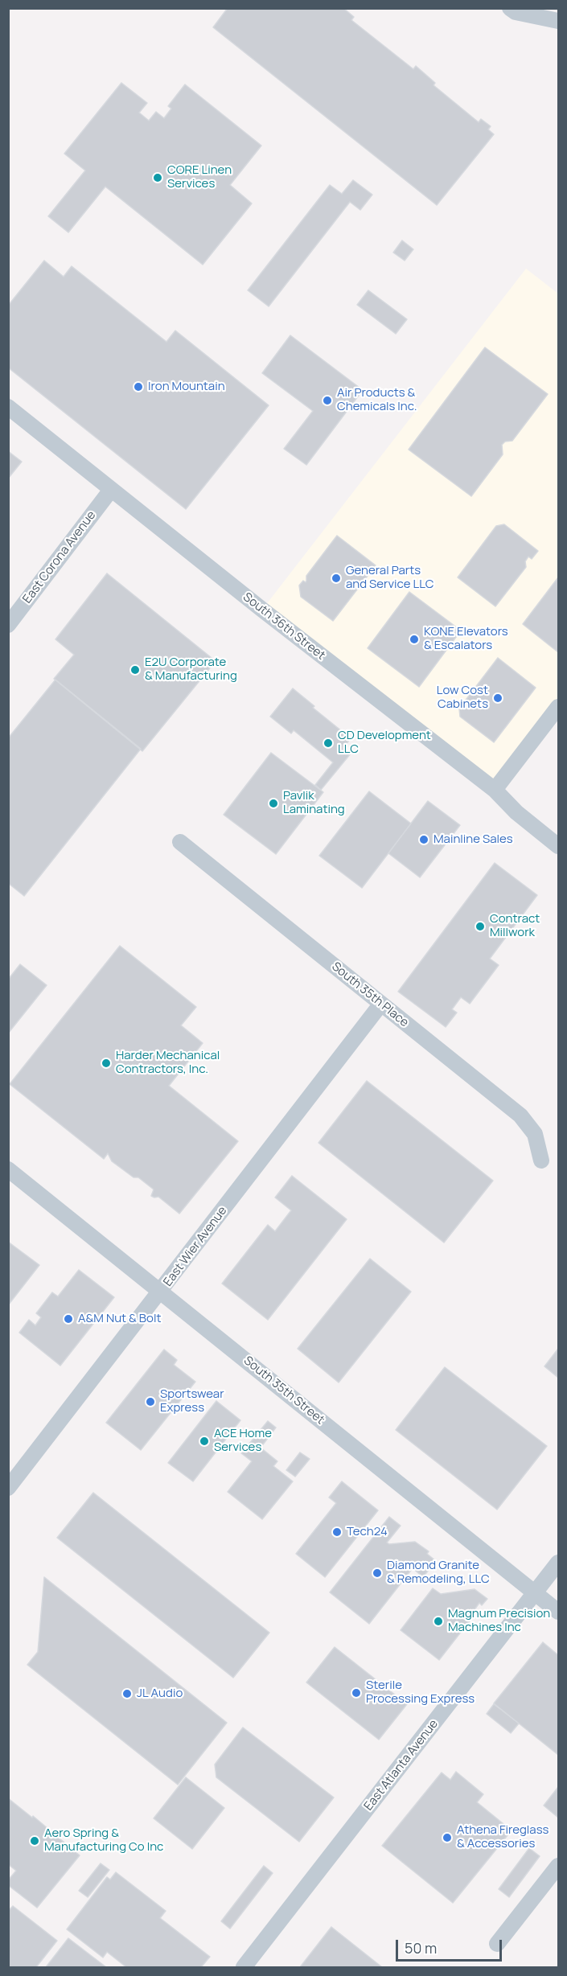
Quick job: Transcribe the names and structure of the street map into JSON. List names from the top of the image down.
{
  "streets": {
    "street": [
      "East Corona Avenue",
      "South 36th Street",
      "South 35th Place",
      "East Wier Avenue",
      "South 35th Street",
      "East Atlanta Avenue"
    ]
  },
  "crossings": [
    ["East Corona Avenue", "South 36th Street"],
    ["South 35th Place", "East Wier Avenue"],
    ["East Wier Avenue", "South 35th Street"],
    ["South 35th Street", "East Atlanta Avenue"]
  ],
  "places": [
    "CORE Linen Services",
    "Iron Mountain",
    "Air Products & Chemicals Inc.",
    "General Parts and Service LLC",
    "KONE Elevators & Escalators",
    "E2U Corporate & Manufacturing",
    "Low Cost Cabinets",
    "CD Development LLC",
    "Pavlik Laminating",
    "Mainline Sales",
    "Contract Millwork",
    "Harder Mechanical Contractors, Inc.",
    "A&M Nut & Bolt",
    "Sportswear Express",
    "ACE Home Services",
    "Tech24",
    "Diamond Granite & Remodeling, LLC",
    "Magnum Precision Machines Inc",
    "Sterile Processing Express",
    "JL Audio",
    "Athena Fireglass & Accessories",
    "Aero Spring & Manufacturing Co Inc"
  ],
  "scale_bar": "50 m"
}
